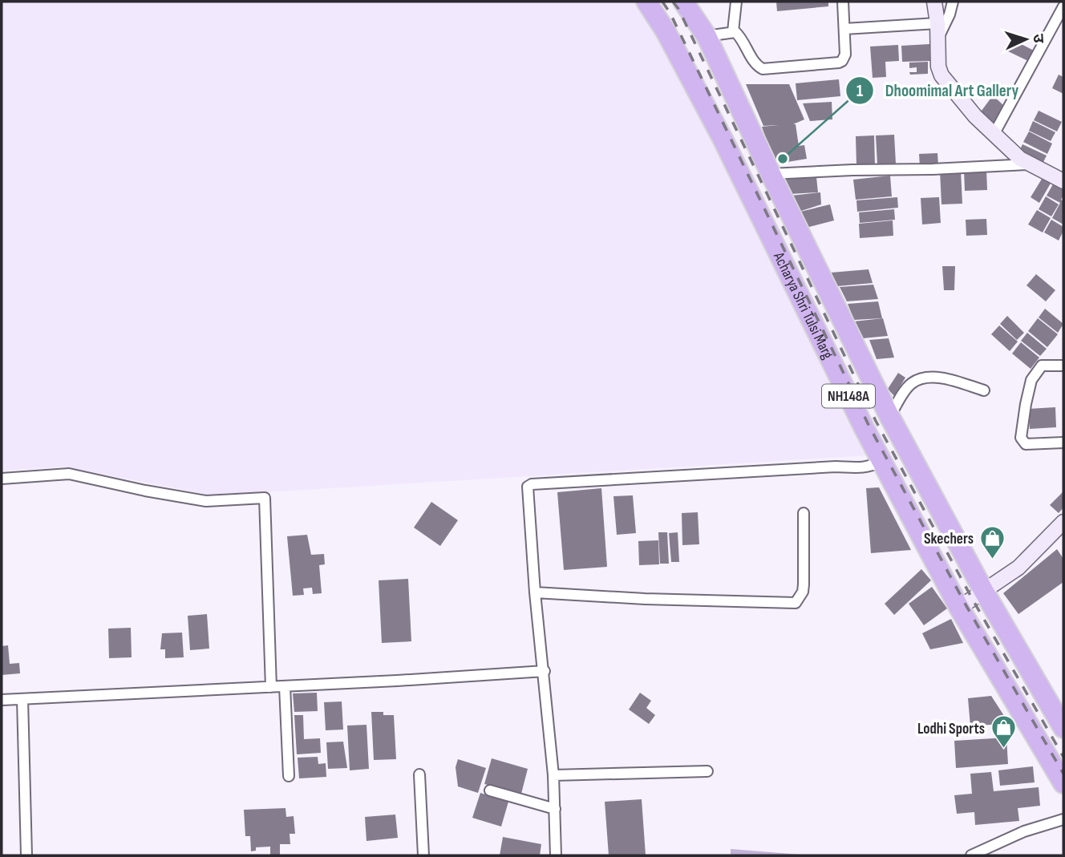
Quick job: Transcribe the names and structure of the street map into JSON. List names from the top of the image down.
{
  "streets": {
    "highway": ["Acharya Shri Tulsi Marg", "NH148A"]
  },
  "places": {
    "other": ["Dhoomimal Art Gallery"],
    "shop": ["Skechers", "Lodhi Sports"]
  },
  "north": "right"
}
